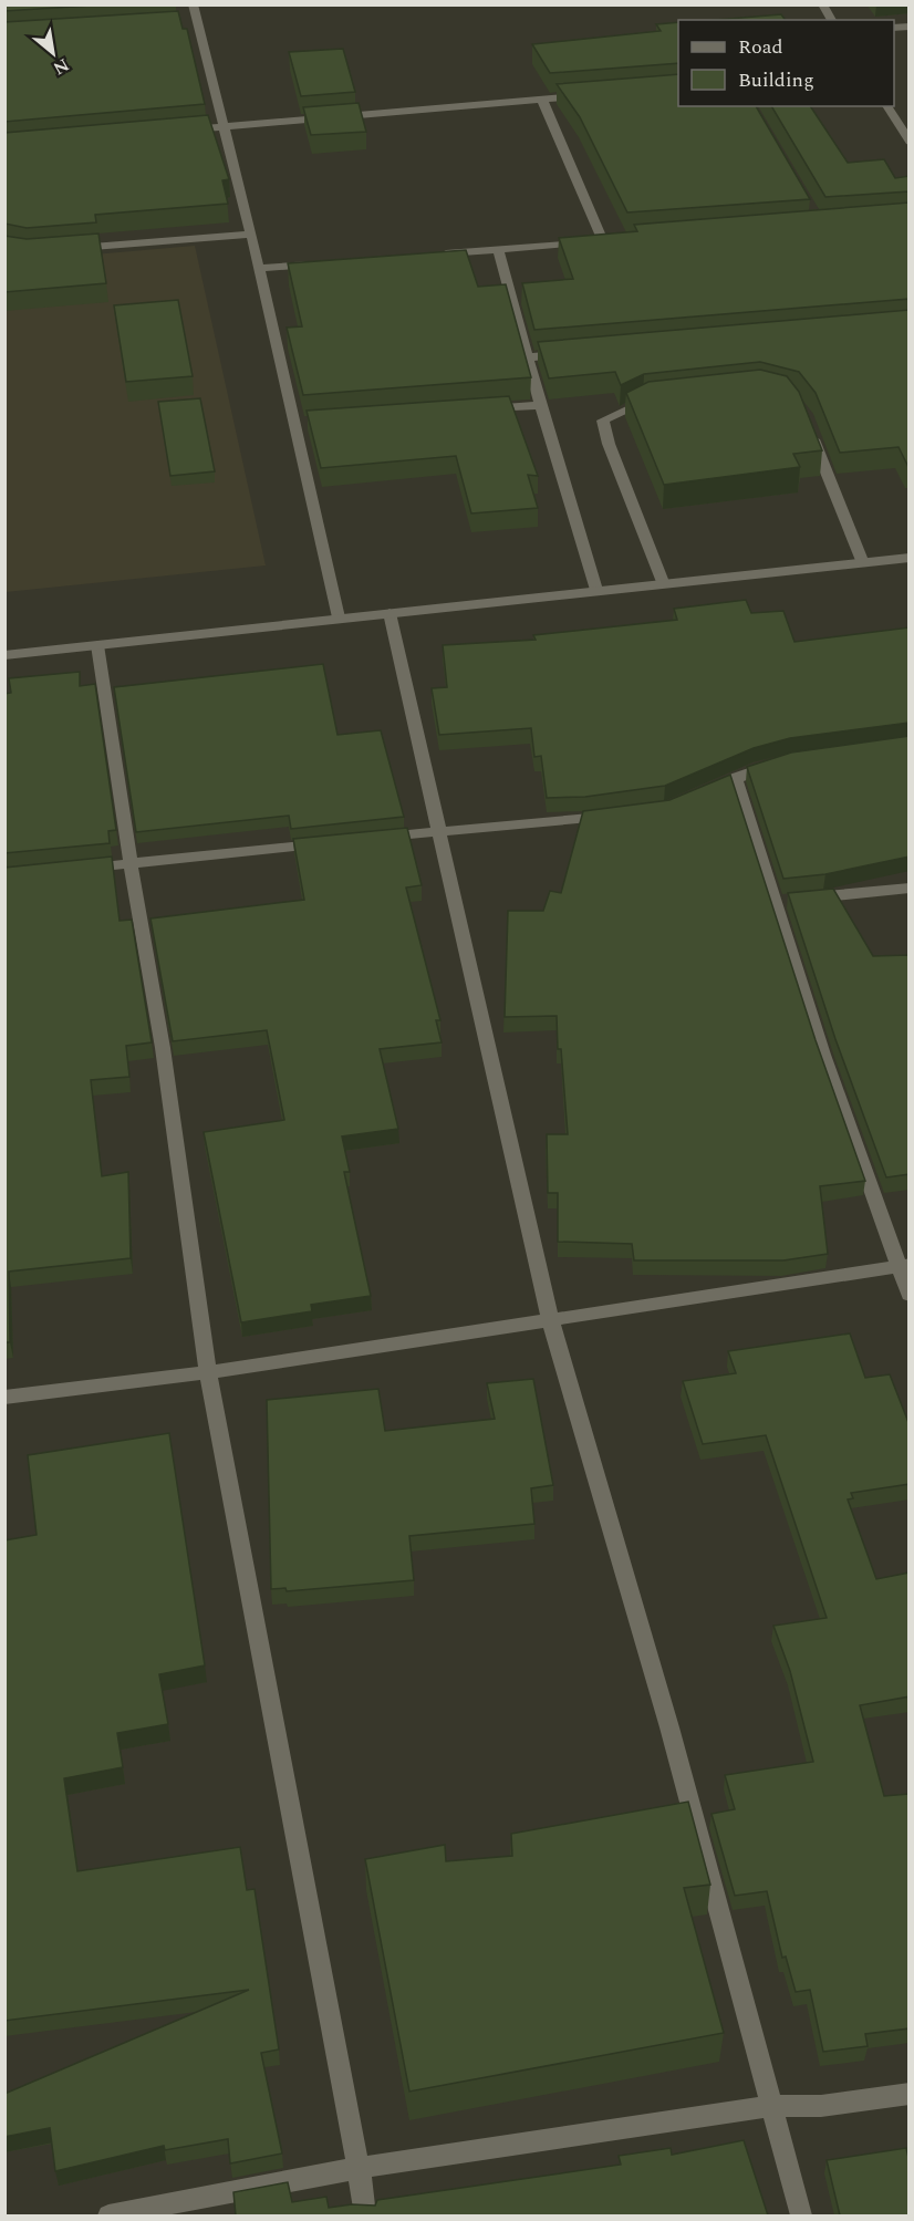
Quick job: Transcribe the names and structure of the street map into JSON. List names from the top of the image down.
{
  "legend": ["Road", "Building"],
  "north": "bottom right"
}
